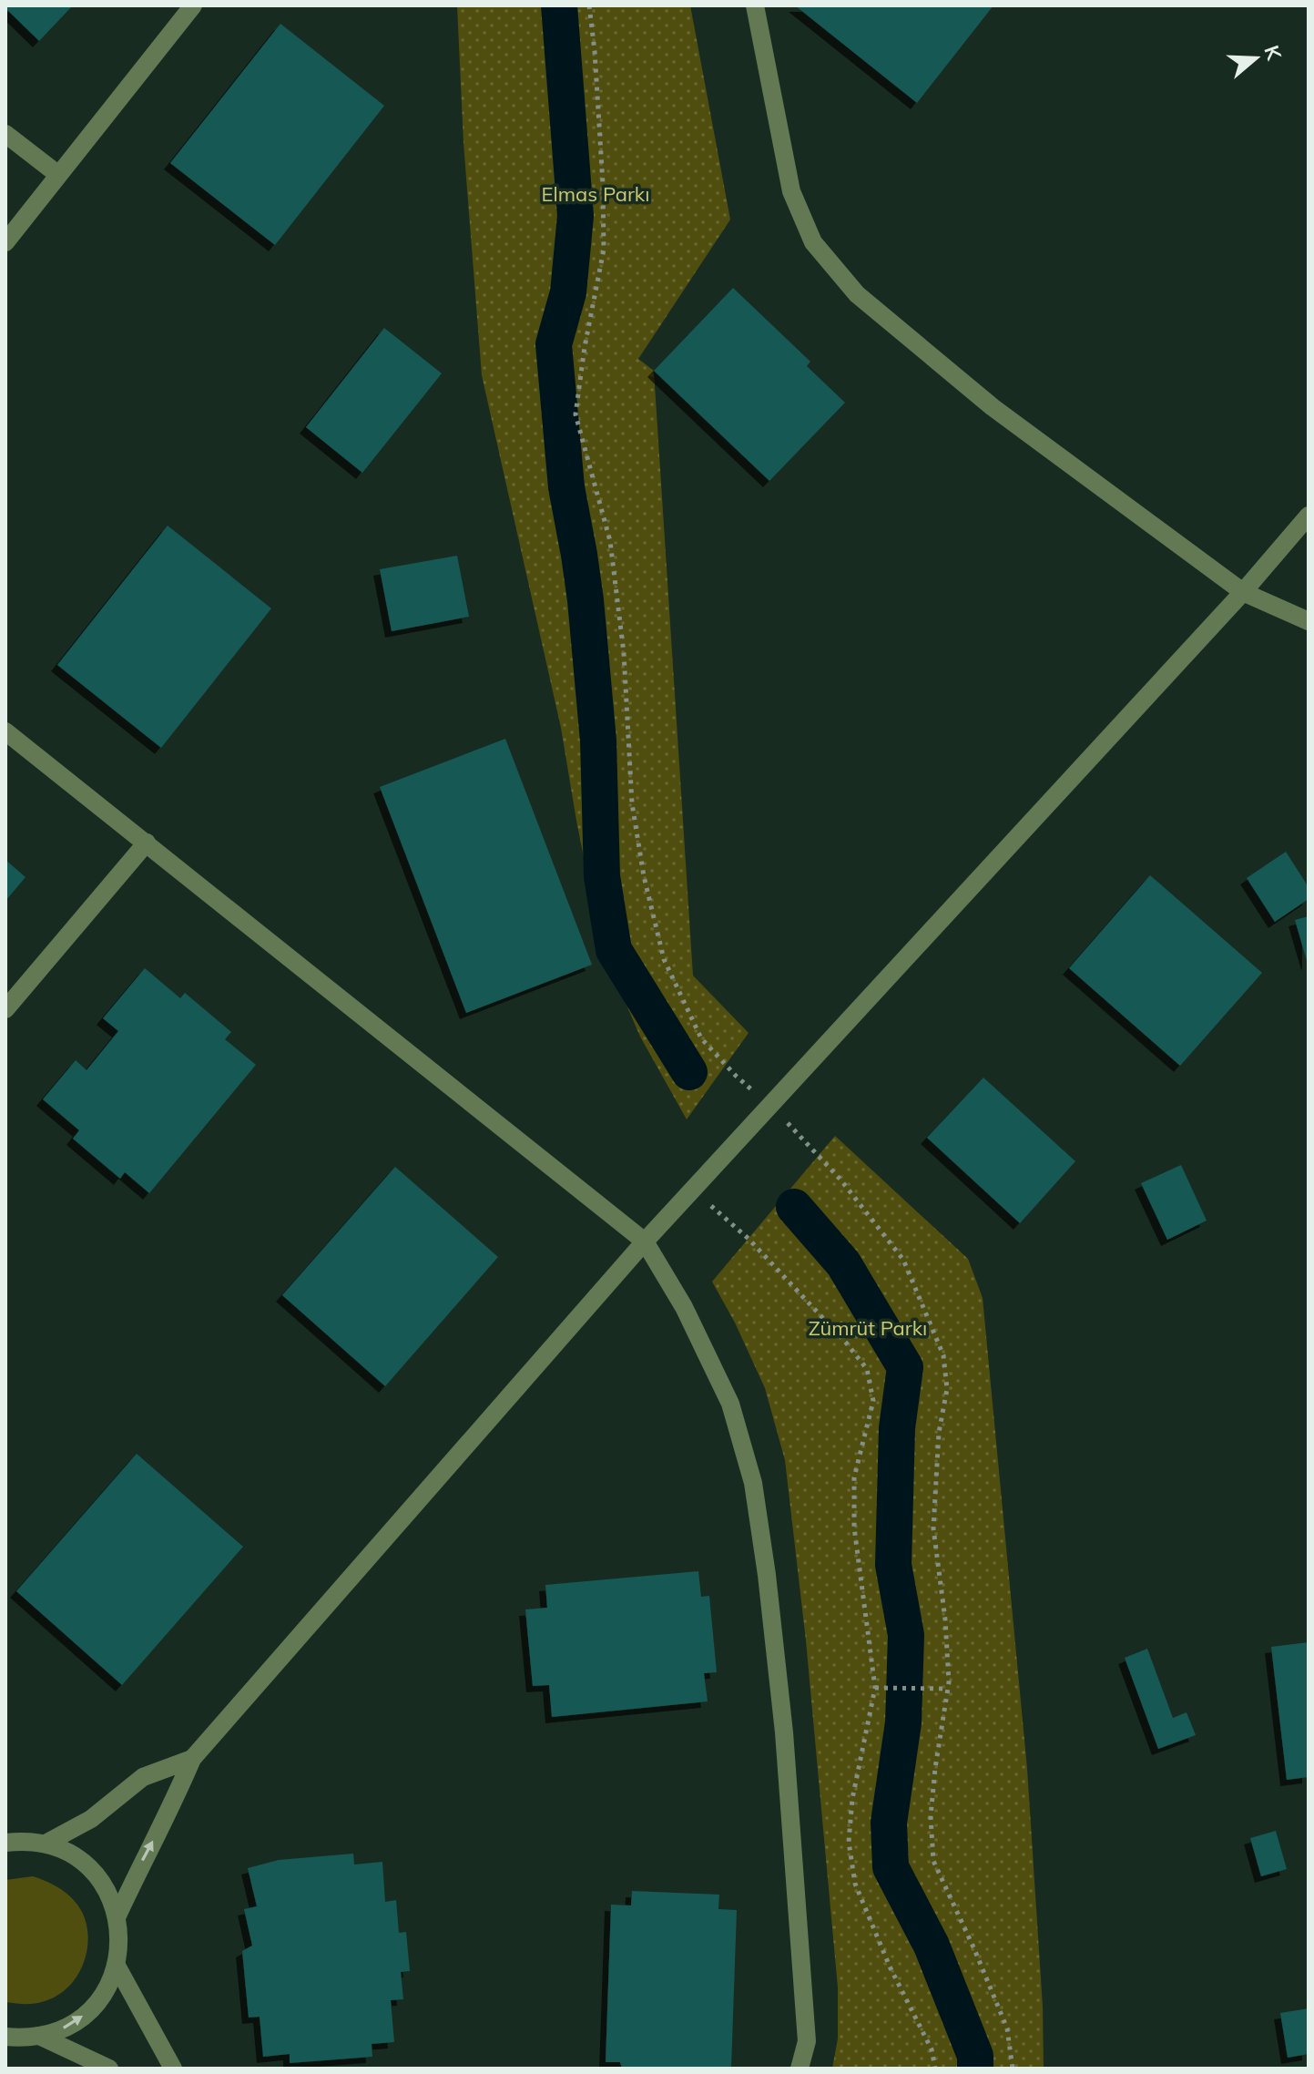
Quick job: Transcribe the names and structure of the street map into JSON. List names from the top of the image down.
{
  "parks": ["Elmas Parkı", "Zümrüt Parkı"],
  "north": "right"
}
